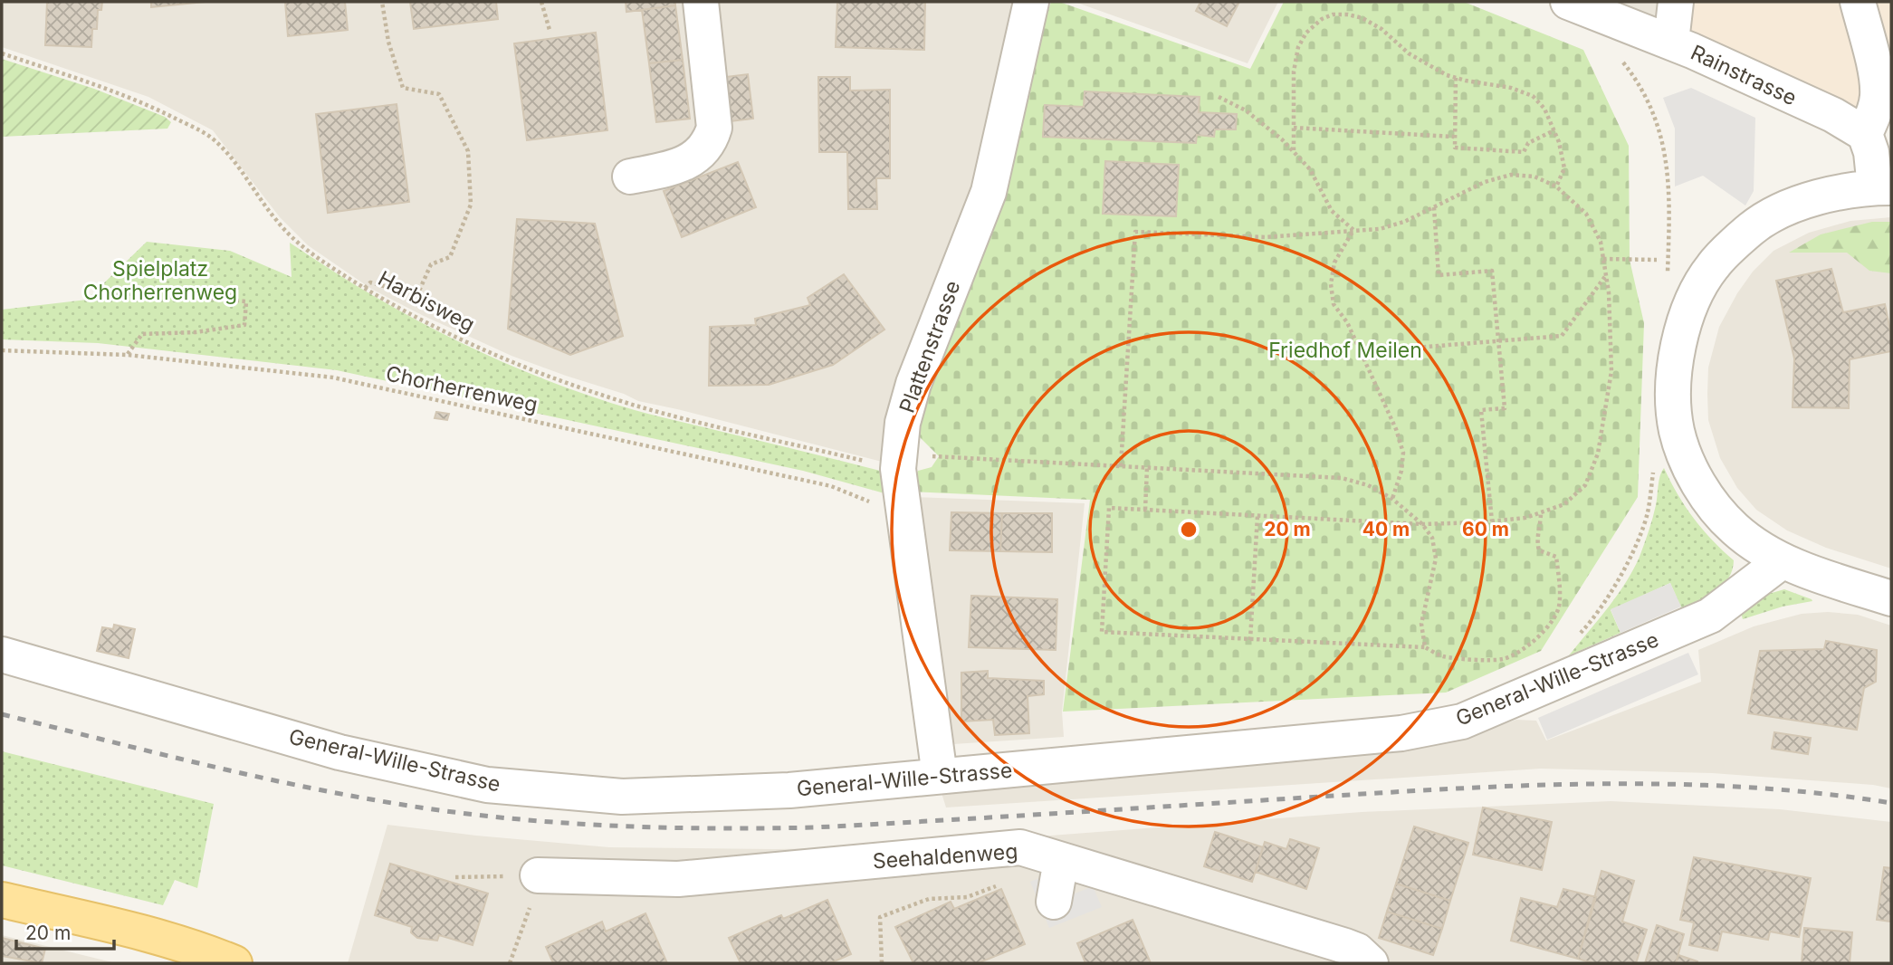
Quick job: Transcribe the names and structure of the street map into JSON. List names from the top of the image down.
{
  "streets": {
    "street": [
      "Rainstrasse",
      "Plattenstrasse",
      "General-Wille-Strasse",
      "Seehaldenweg"
    ],
    "path": ["Harbisweg", "Chorherrenweg"]
  },
  "crossings": [
    ["Harbisweg", "Plattenstrasse"],
    ["Plattenstrasse", "Chorherrenweg"],
    ["Plattenstrasse", "General-Wille-Strasse"]
  ],
  "parks": ["Spielplatz Chorherrenweg", "Friedhof Meilen"],
  "scale_bar": "20 m",
  "rings": ["20 m", "40 m", "60 m"]
}
